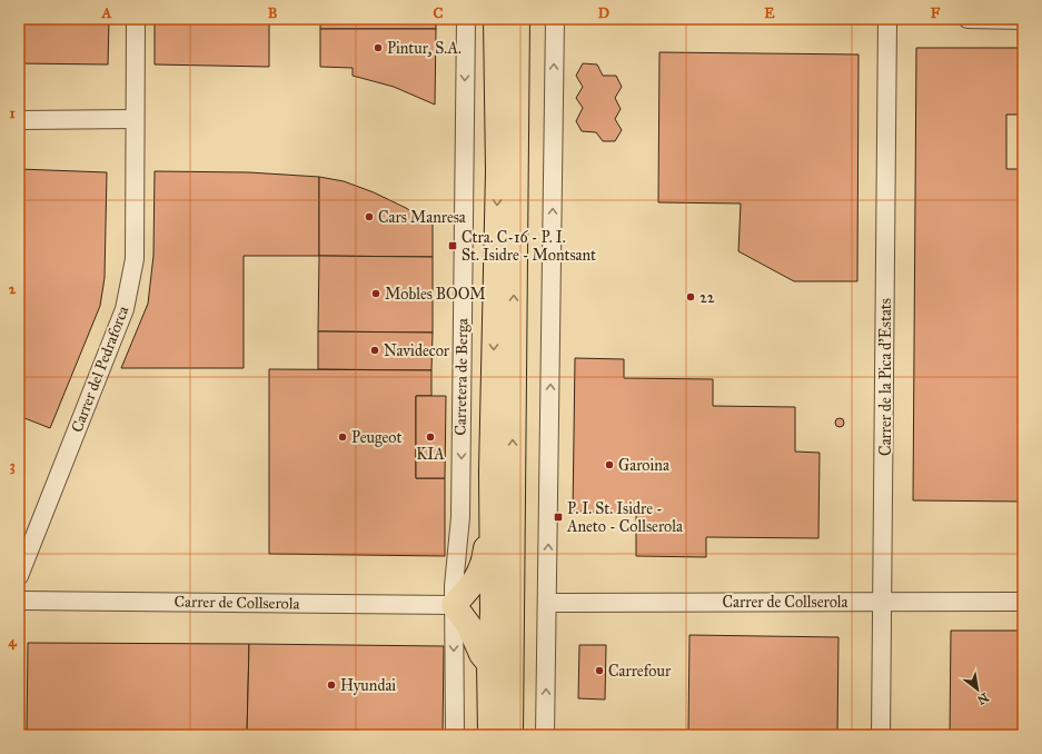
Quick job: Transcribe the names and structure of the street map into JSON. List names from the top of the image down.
{
  "streets": {
    "street": [
      "Carrer del Pedraforca",
      "Carretera de Berga",
      "Carrer de la Pica d'Estats",
      "Carrer de Collserola"
    ]
  },
  "crossings": [
    ["Carretera de Berga", "Carrer de Collserola"],
    ["Carrer de la Pica d'Estats", "Carrer de Collserola"]
  ],
  "places": {
    "other": [
      "Pintur, S.A.",
      "Cars Manresa",
      "Mobles BOOM",
      "22",
      "Navidecor",
      "Peugeot",
      "KIA",
      "Garoina",
      "Carrefour",
      "Hyundai"
    ],
    "transit": ["Ctra. C-16 - P. I. St. Isidre - Montsant", "P. I. St. Isidre - Aneto - Collserola"]
  },
  "north": "bottom right",
  "grid": {
    "columns": [
      "A",
      "B",
      "C",
      "D",
      "E",
      "F"
    ],
    "rows": [
      "1",
      "2",
      "3",
      "4"
    ]
  }
}
